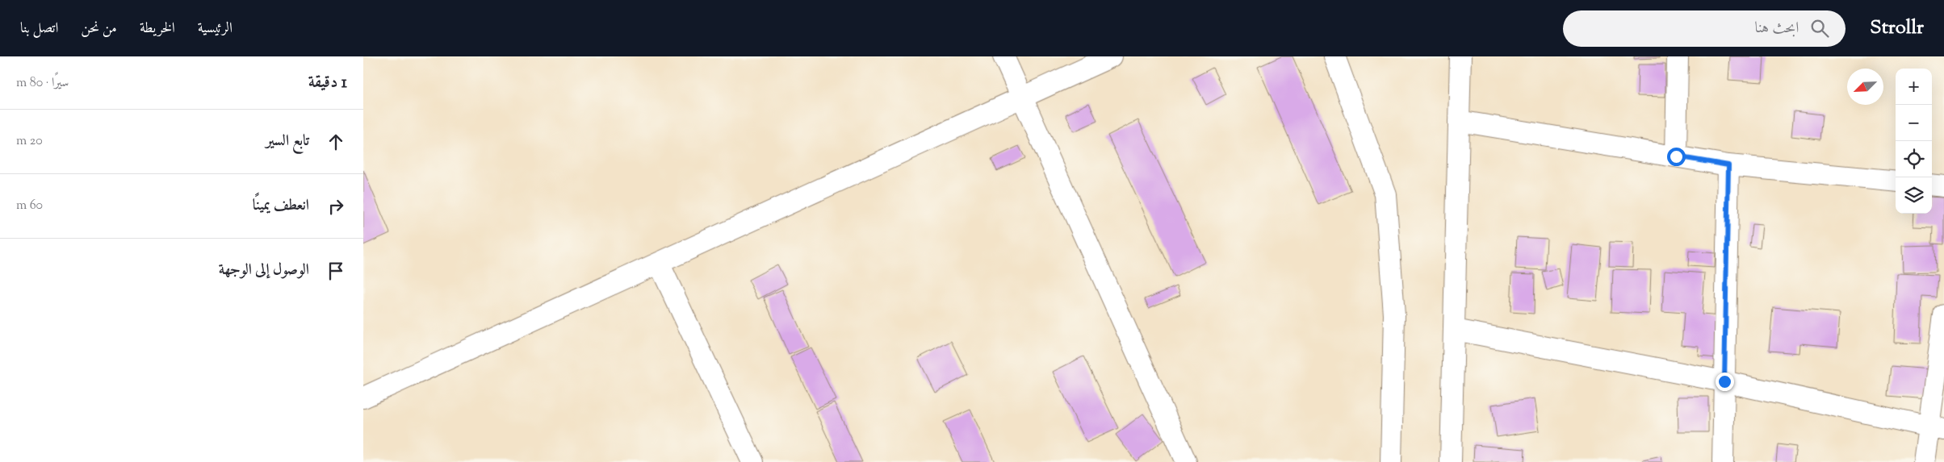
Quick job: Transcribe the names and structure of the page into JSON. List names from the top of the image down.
{
  "north": "bottom left",
  "page": {
    "header": "Strollr",
    "search": "ابحث هنا",
    "nav": [
      "الرئيسية",
      "الخريطة",
      "من نحن",
      "اتصل بنا"
    ],
    "heading": ["1 دقيقة", "سيرًا · 80 m"],
    "map_buttons": ["+", "−"],
    "list": [
      ["تابع السير", "20 m"],
      ["انعطف يمينًا", "60 m"],
      "الوصول إلى الوجهة"
    ]
  }
}
